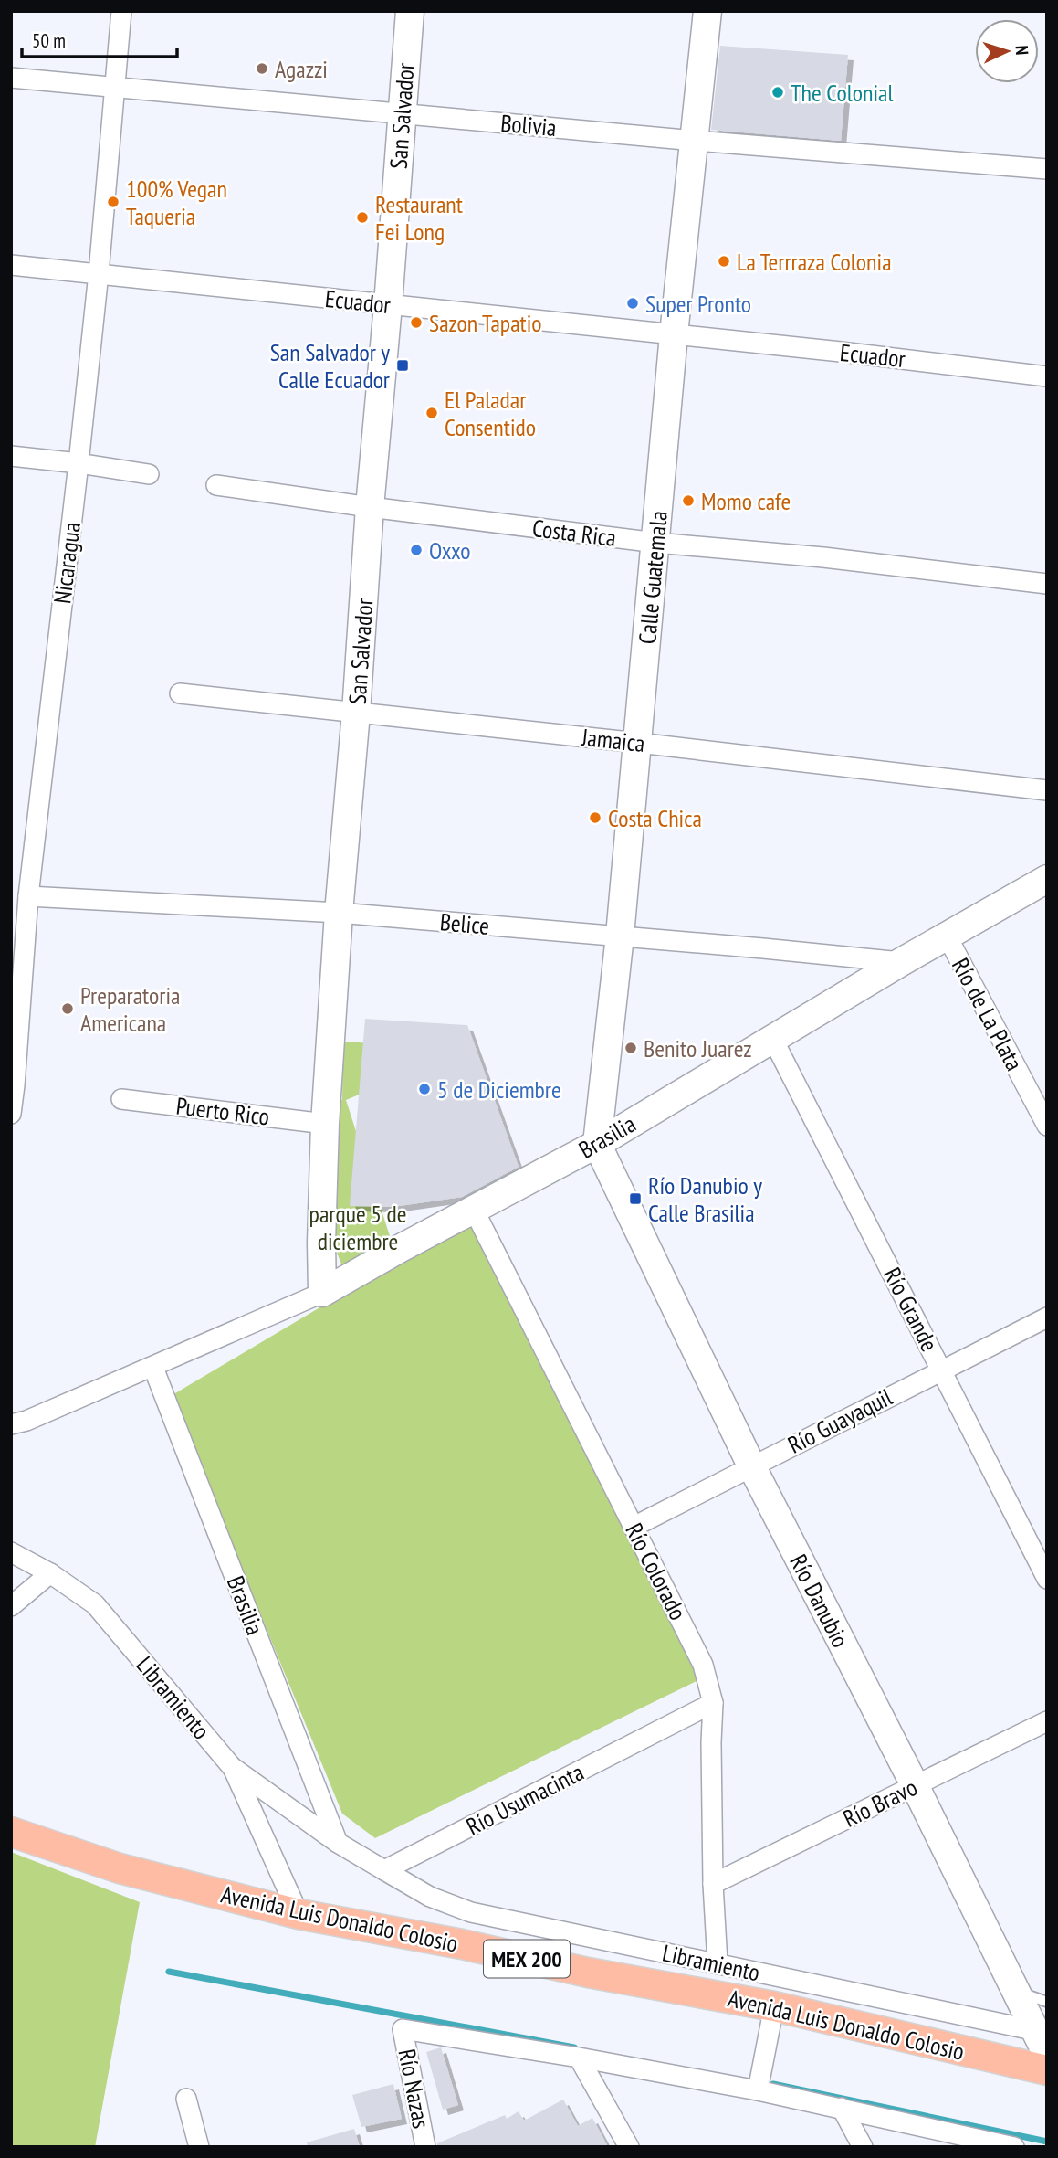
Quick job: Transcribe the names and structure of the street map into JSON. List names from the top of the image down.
{
  "streets": {
    "main road": ["Avenida Luis Donaldo Colosio", "MEX 200"],
    "street": [
      "San Salvador",
      "Bolivia",
      "Ecuador",
      "Costa Rica",
      "Nicaragua",
      "Calle Guatemala",
      "Jamaica",
      "Belice",
      "Río de La Plata",
      "Puerto Rico",
      "Brasilia",
      "Río Grande",
      "Río Guayaquil",
      "Río Colorado",
      "Río Danubio",
      "Libramiento",
      "Río Usumacinta",
      "Río Bravo",
      "Río Nazas"
    ]
  },
  "crossings": [
    ["San Salvador", "Bolivia"],
    ["San Salvador", "Ecuador"],
    ["San Salvador", "Costa Rica"],
    ["San Salvador", "Jamaica"],
    ["San Salvador", "Belice"],
    ["San Salvador", "Puerto Rico"],
    ["San Salvador", "Brasilia"],
    ["Bolivia", "Nicaragua"],
    ["Bolivia", "Calle Guatemala"],
    ["Ecuador", "Nicaragua"],
    ["Ecuador", "Calle Guatemala"],
    ["Costa Rica", "Calle Guatemala"],
    ["Nicaragua", "Belice"],
    ["Calle Guatemala", "Jamaica"],
    ["Calle Guatemala", "Belice"],
    ["Calle Guatemala", "Brasilia"],
    ["Calle Guatemala", "Río Danubio"],
    ["Belice", "Brasilia"],
    ["Río de La Plata", "Brasilia"],
    ["Brasilia", "Río Grande"],
    ["Brasilia", "Río Colorado"],
    ["Brasilia", "Río Danubio"],
    ["Brasilia", "Libramiento"],
    ["Río Grande", "Río Guayaquil"],
    ["Río Guayaquil", "Río Colorado"],
    ["Río Guayaquil", "Río Danubio"],
    ["Río Colorado", "Libramiento"],
    ["Río Colorado", "Río Usumacinta"],
    ["Río Colorado", "Río Bravo"],
    ["Río Danubio", "Libramiento"],
    ["Río Danubio", "Río Bravo"],
    ["Libramiento", "Río Usumacinta"]
  ],
  "parks": ["parque 5 de diciembre"],
  "places": {
    "other": [
      "Agazzi",
      "The Colonial",
      "100% Vegan Taqueria",
      "Restaurant Fei Long",
      "La Terrraza Colonia",
      "Super Pronto",
      "Sazon Tapatio",
      "El Paladar Consentido",
      "Momo cafe",
      "Oxxo",
      "Costa Chica",
      "Preparatoria Americana",
      "Benito Juarez",
      "5 de Diciembre"
    ],
    "transit": ["San Salvador y Calle Ecuador", "Río Danubio y Calle Brasilia"]
  },
  "scale_bar": "50 m",
  "north": "right"
}
